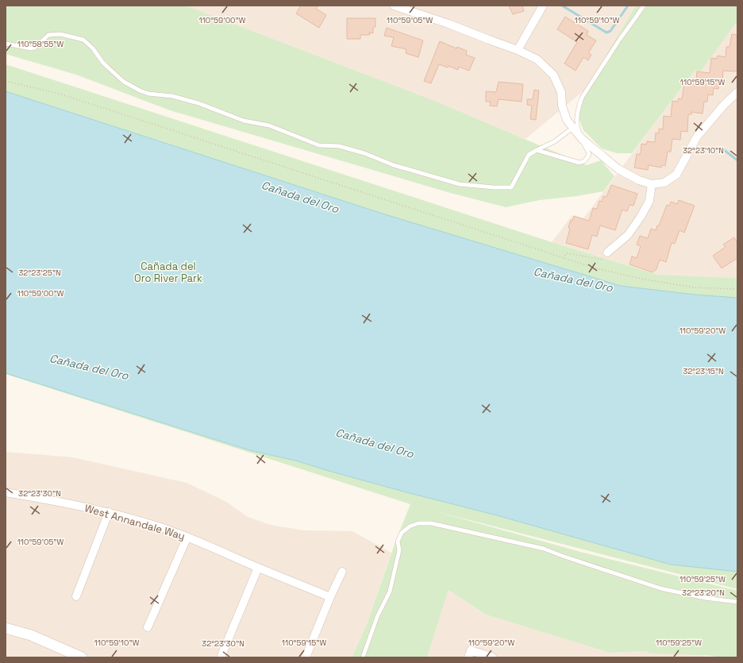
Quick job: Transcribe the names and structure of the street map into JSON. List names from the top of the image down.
{
  "streets": {
    "street": ["West Annandale Way"]
  },
  "water": ["Cañada del Oro"],
  "parks": ["Cañada del Oro River Park"],
  "coordinates": [
    "110°59'00\"W",
    "110°59'05\"W",
    "110°59'10\"W",
    "110°58'55\"W",
    "110°59'15\"W",
    "32°23'10\"N",
    "32°23'25\"N",
    "110°59'20\"W",
    "32°23'15\"N",
    "32°23'30\"N",
    "110°59'25\"W",
    "32°23'20\"N"
  ]
}
